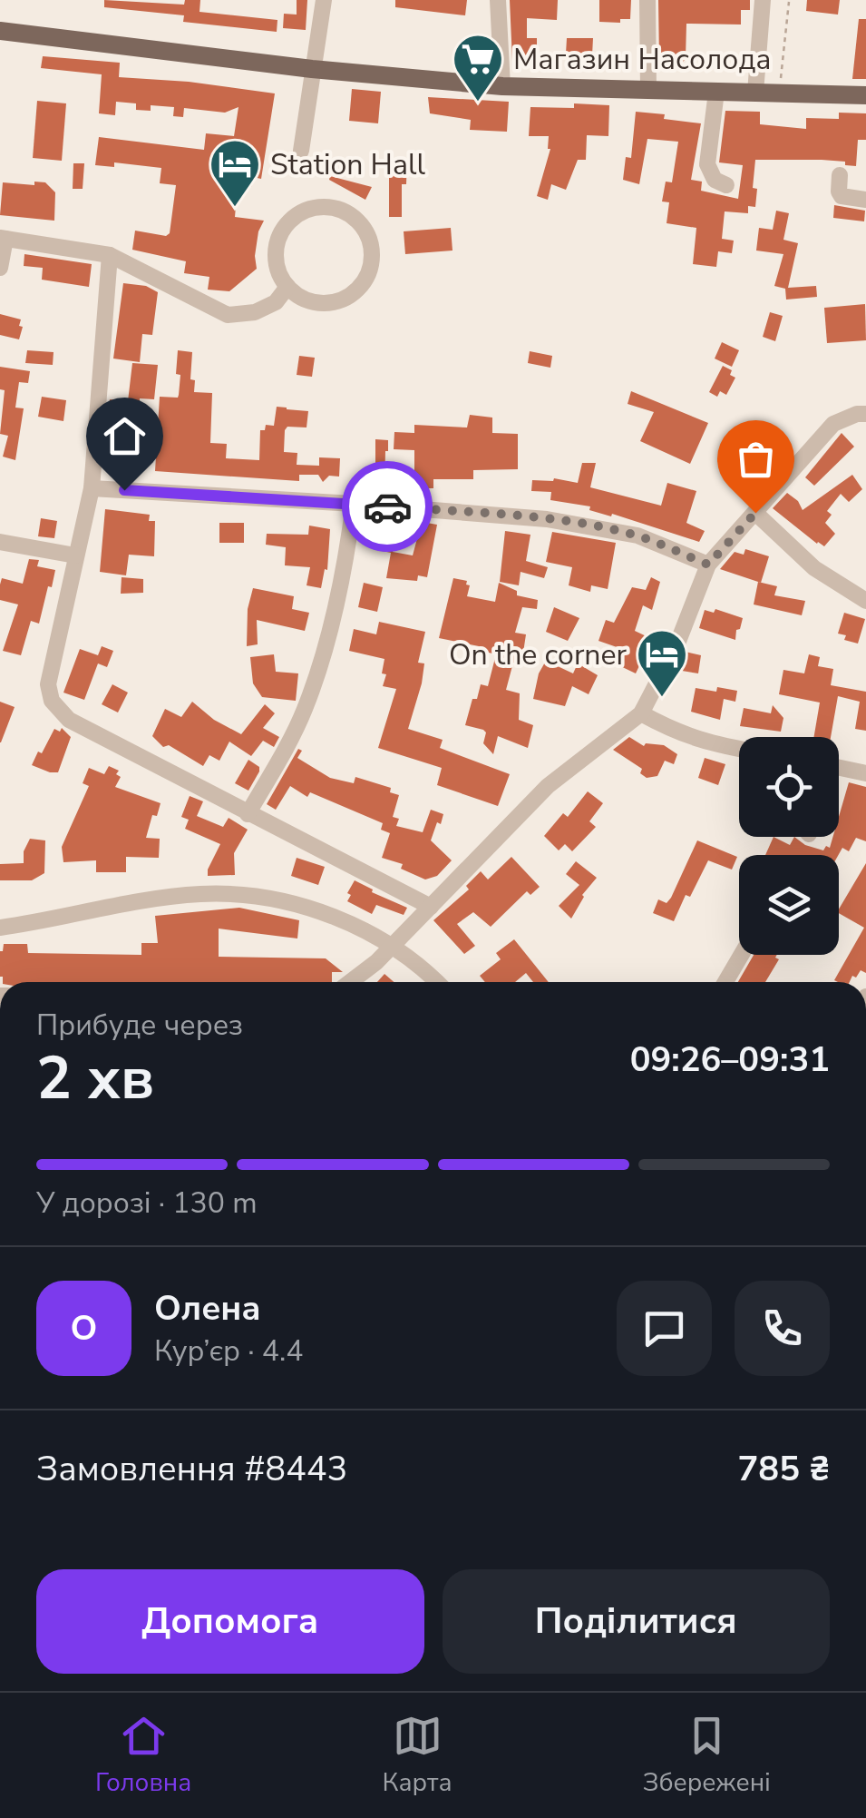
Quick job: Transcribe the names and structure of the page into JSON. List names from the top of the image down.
{
  "places": {
    "supermarket": ["Магазин Насолода"],
    "hotel": ["Station Hall", "On the corner"]
  },
  "page": {
    "heading": ["2 хв", "Прибуде через", "09:26–09:31"],
    "panel": [
      "Олена",
      "Кур’єр · 4.4",
      "Замовлення #8443",
      "785 ₴"
    ],
    "bar": "У дорозі · 130 m",
    "round": "О",
    "buttons": ["Допомога", "Поділитися"],
    "tabs": ["Головна", "Карта", "Збережені"]
  }
}
